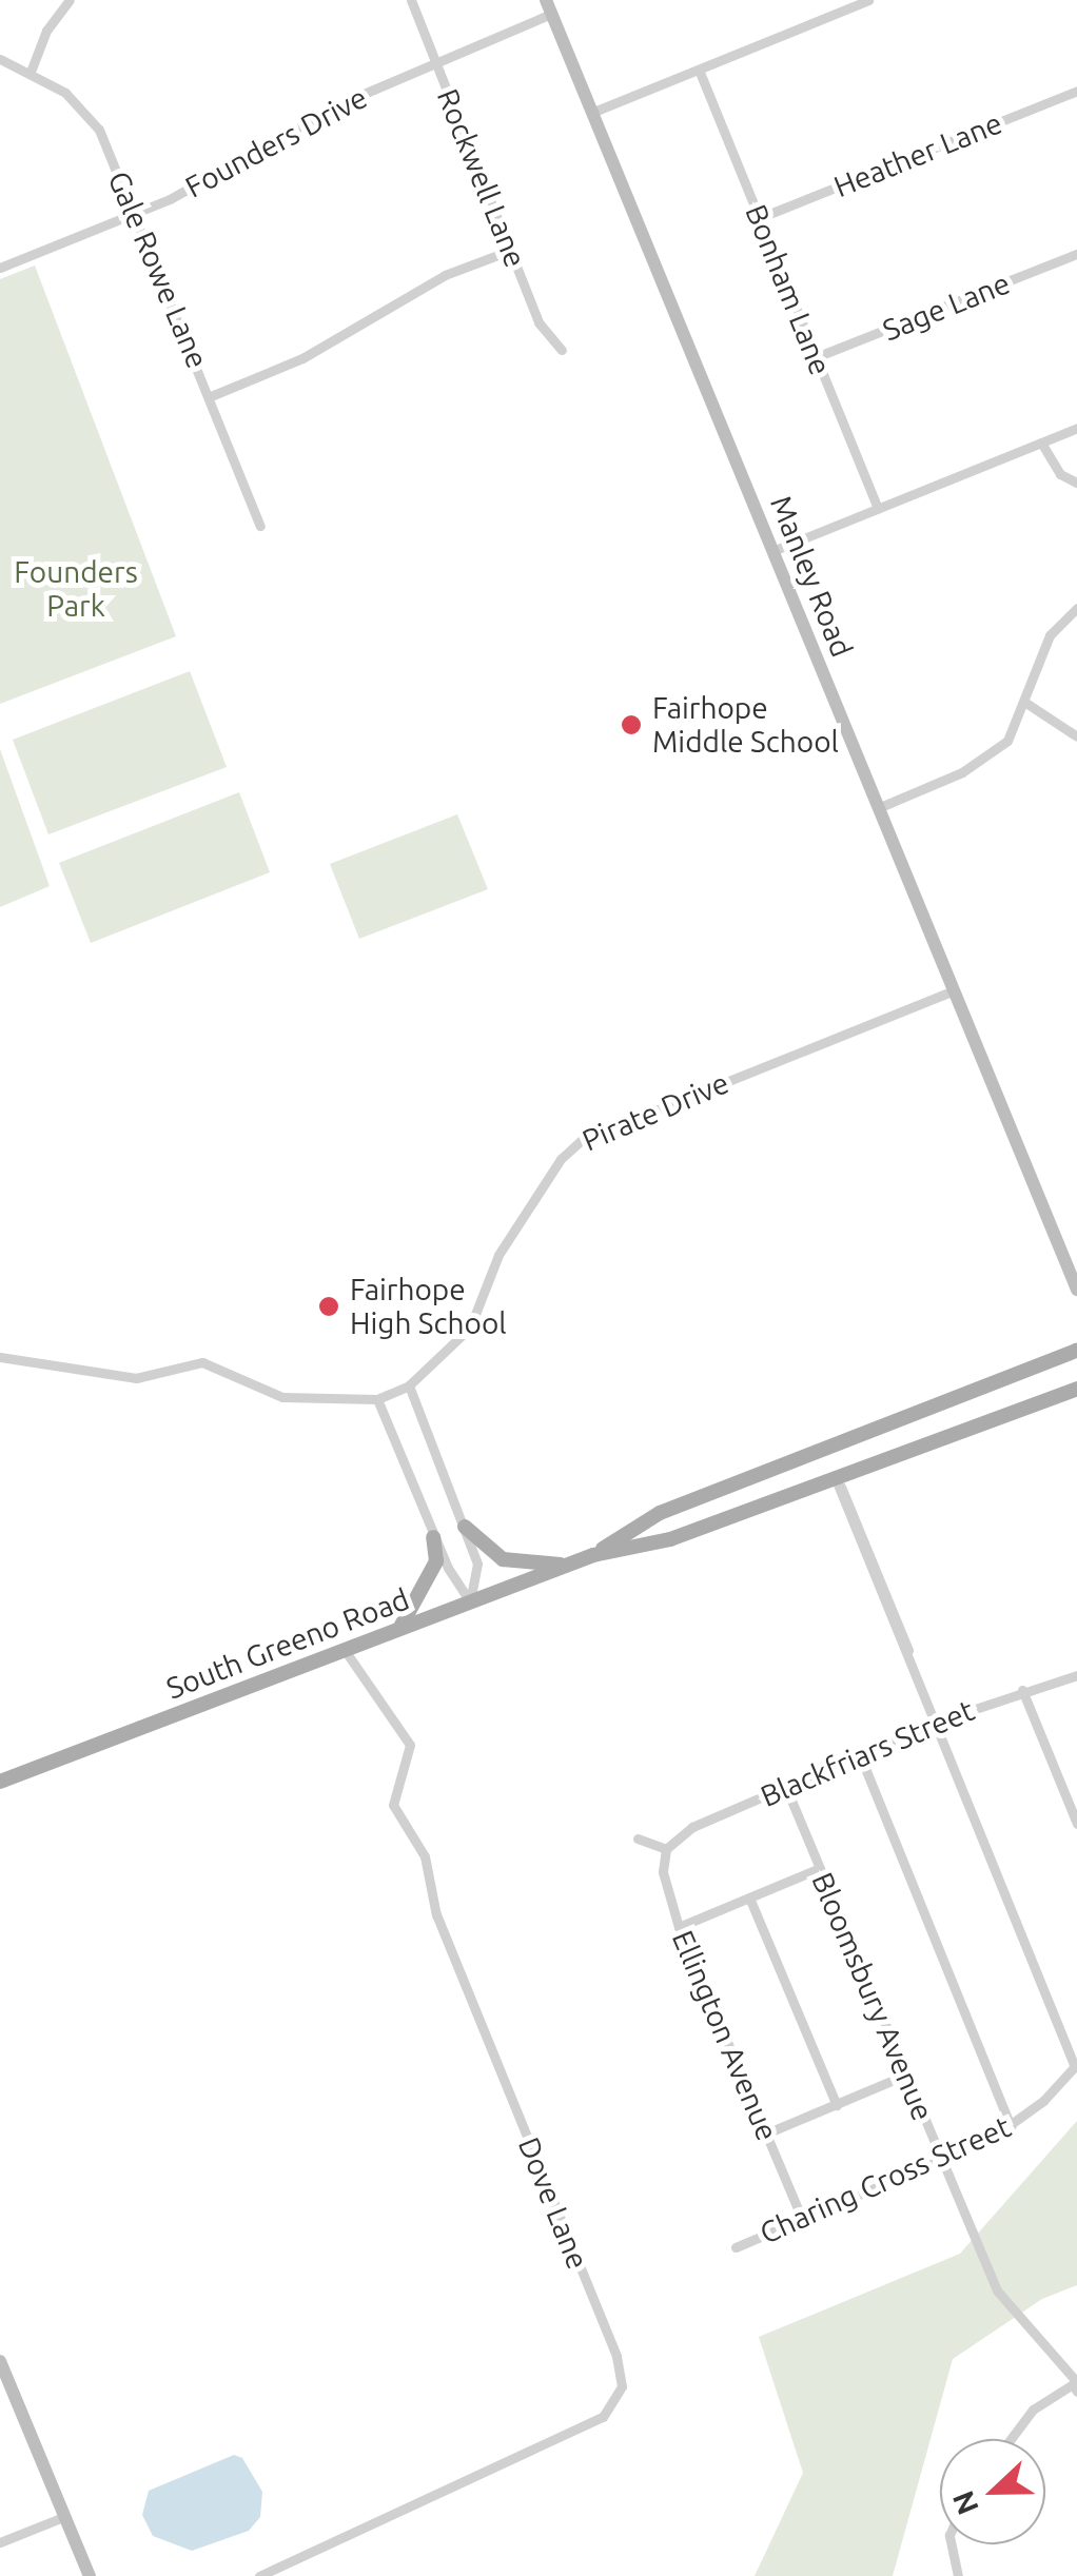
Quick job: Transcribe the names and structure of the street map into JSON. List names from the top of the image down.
{
  "streets": {
    "main road": ["South Greeno Road"],
    "street": [
      "Founders Drive",
      "Heather Lane",
      "Rockwell Lane",
      "Gale Rowe Lane",
      "Bonham Lane",
      "Sage Lane",
      "Manley Road",
      "Pirate Drive",
      "Blackfriars Street",
      "Bloomsbury Avenue",
      "Ellington Avenue",
      "Charing Cross Street",
      "Dove Lane"
    ]
  },
  "crossings": [
    ["Founders Drive", "Rockwell Lane"],
    ["Founders Drive", "Gale Rowe Lane"],
    ["Founders Drive", "Manley Road"],
    ["Heather Lane", "Bonham Lane"],
    ["Bonham Lane", "Sage Lane"],
    ["Manley Road", "Pirate Drive"],
    ["South Greeno Road", "Dove Lane"],
    ["Blackfriars Street", "Bloomsbury Avenue"],
    ["Blackfriars Street", "Ellington Avenue"],
    ["Bloomsbury Avenue", "Charing Cross Street"],
    ["Ellington Avenue", "Charing Cross Street"]
  ],
  "parks": ["Founders Park"],
  "places": ["Fairhope Middle School", "Fairhope High School"],
  "north": "left"
}
